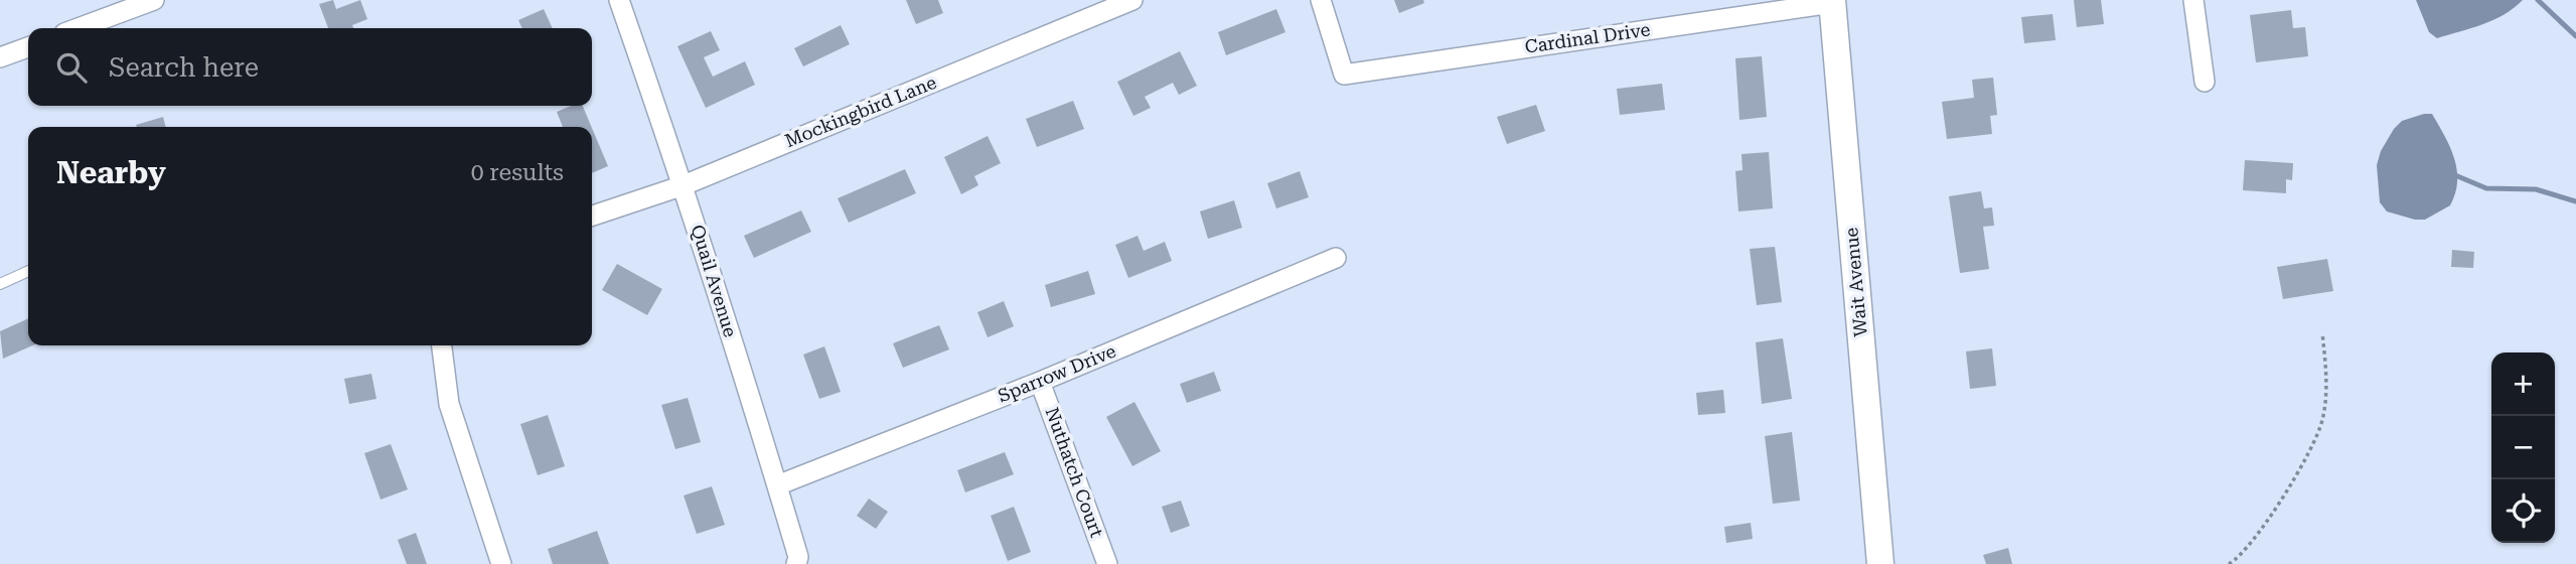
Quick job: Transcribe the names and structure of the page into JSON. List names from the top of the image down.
{
  "streets": {
    "main road": ["Wait Avenue"],
    "street": [
      "Cardinal Drive",
      "Mockingbird Lane",
      "Quail Avenue",
      "Sparrow Drive",
      "Nuthatch Court"
    ]
  },
  "crossings": [
    ["Cardinal Drive", "Wait Avenue"],
    ["Mockingbird Lane", "Quail Avenue"],
    ["Quail Avenue", "Sparrow Drive"],
    ["Sparrow Drive", "Nuthatch Court"]
  ],
  "page": {
    "search": "Search here",
    "heading": ["Nearby", "0 results"],
    "map_buttons": ["+", "−"]
  }
}
